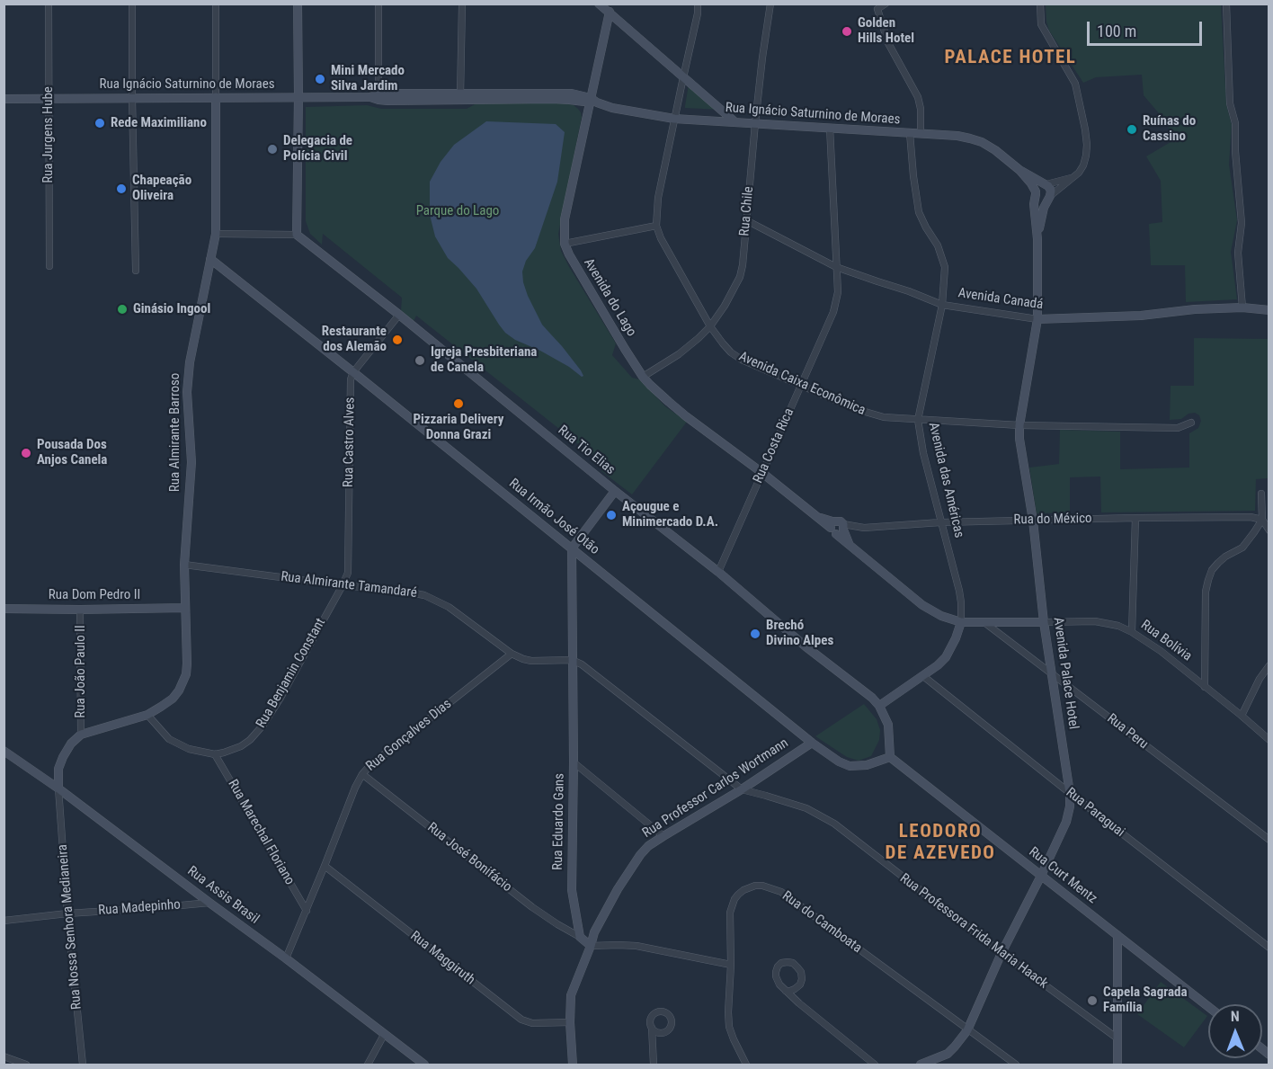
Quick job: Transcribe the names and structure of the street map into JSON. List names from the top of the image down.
{
  "streets": {
    "street": [
      "Rua Ignácio Saturnino de Moraes",
      "Rua Jurgens Hube",
      "Rua Chile",
      "Avenida do Lago",
      "Avenida Canadá",
      "Avenida Caixa Econômica",
      "Rua Almirante Barroso",
      "Rua Castro Alves",
      "Rua Costa Rica",
      "Rua Tio Elias",
      "Avenida das Américas",
      "Rua Irmão José Otão",
      "Rua do México",
      "Rua Almirante Tamandaré",
      "Rua Dom Pedro II",
      "Rua Bolívia",
      "Rua João Paulo II",
      "Rua Benjamin Constant",
      "Avenida Palace Hotel",
      "Rua Peru",
      "Rua Gonçalves Dias",
      "Rua Professor Carlos Wortmann",
      "Rua Paraguai",
      "Rua Eduardo Gans",
      "Rua Marechal Floriano",
      "Rua José Bonifácio",
      "Rua Curt Mentz",
      "Rua Assis Brasil",
      "Rua Madepinho",
      "Rua do Camboata",
      "Rua Nossa Senhora Medianeira",
      "Rua Professora Frida Maria Haack",
      "Rua Maggiruth"
    ]
  },
  "crossings": [
    ["Rua Ignácio Saturnino de Moraes", "Rua Jurgens Hube"],
    ["Rua Ignácio Saturnino de Moraes", "Rua Chile"],
    ["Rua Ignácio Saturnino de Moraes", "Avenida do Lago"],
    ["Rua Ignácio Saturnino de Moraes", "Avenida Caixa Econômica"],
    ["Rua Ignácio Saturnino de Moraes", "Rua Almirante Barroso"],
    ["Rua Ignácio Saturnino de Moraes", "Rua Costa Rica"],
    ["Rua Ignácio Saturnino de Moraes", "Avenida das Américas"],
    ["Rua Ignácio Saturnino de Moraes", "Avenida Palace Hotel"],
    ["Rua Chile", "Avenida do Lago"],
    ["Rua Chile", "Avenida Canadá"],
    ["Rua Chile", "Avenida Caixa Econômica"],
    ["Avenida do Lago", "Rua Costa Rica"],
    ["Avenida do Lago", "Avenida das Américas"],
    ["Avenida do Lago", "Rua do México"],
    ["Avenida do Lago", "Rua Bolívia"],
    ["Avenida Canadá", "Rua Costa Rica"],
    ["Avenida Canadá", "Avenida das Américas"],
    ["Avenida Canadá", "Avenida Palace Hotel"],
    ["Avenida Caixa Econômica", "Rua Costa Rica"],
    ["Avenida Caixa Econômica", "Avenida das Américas"],
    ["Avenida Caixa Econômica", "Avenida Palace Hotel"],
    ["Rua Almirante Barroso", "Rua Irmão José Otão"],
    ["Rua Almirante Barroso", "Rua Almirante Tamandaré"],
    ["Rua Almirante Barroso", "Rua Dom Pedro II"],
    ["Rua Almirante Barroso", "Rua João Paulo II"],
    ["Rua Almirante Barroso", "Rua Benjamin Constant"],
    ["Rua Castro Alves", "Rua Irmão José Otão"],
    ["Rua Castro Alves", "Rua Almirante Tamandaré"],
    ["Rua Castro Alves", "Rua Benjamin Constant"],
    ["Rua Costa Rica", "Rua Tio Elias"],
    ["Rua Tio Elias", "Avenida das Américas"],
    ["Rua Tio Elias", "Rua Irmão José Otão"],
    ["Rua Tio Elias", "Rua Curt Mentz"],
    ["Avenida das Américas", "Rua do México"],
    ["Avenida das Américas", "Rua Bolívia"],
    ["Avenida das Américas", "Rua Paraguai"],
    ["Rua Irmão José Otão", "Rua Professor Carlos Wortmann"],
    ["Rua Irmão José Otão", "Rua Eduardo Gans"],
    ["Rua Irmão José Otão", "Rua Curt Mentz"],
    ["Rua do México", "Avenida Palace Hotel"],
    ["Rua Almirante Tamandaré", "Rua Benjamin Constant"],
    ["Rua Almirante Tamandaré", "Rua Gonçalves Dias"],
    ["Rua Almirante Tamandaré", "Rua Eduardo Gans"],
    ["Rua Dom Pedro II", "Rua João Paulo II"],
    ["Rua Bolívia", "Avenida Palace Hotel"],
    ["Rua Bolívia", "Rua Peru"],
    ["Rua Benjamin Constant", "Rua Marechal Floriano"],
    ["Avenida Palace Hotel", "Rua Peru"],
    ["Avenida Palace Hotel", "Rua Paraguai"],
    ["Avenida Palace Hotel", "Rua Curt Mentz"],
    ["Avenida Palace Hotel", "Rua do Camboata"],
    ["Avenida Palace Hotel", "Rua Professora Frida Maria Haack"],
    ["Rua Gonçalves Dias", "Rua Marechal Floriano"],
    ["Rua Gonçalves Dias", "Rua José Bonifácio"],
    ["Rua Gonçalves Dias", "Rua Assis Brasil"],
    ["Rua Gonçalves Dias", "Rua Maggiruth"],
    ["Rua Professor Carlos Wortmann", "Rua Professora Frida Maria Haack"],
    ["Rua Professor Carlos Wortmann", "Rua Maggiruth"],
    ["Rua Eduardo Gans", "Rua José Bonifácio"],
    ["Rua Assis Brasil", "Rua Madepinho"],
    ["Rua Assis Brasil", "Rua Nossa Senhora Medianeira"],
    ["Rua Madepinho", "Rua Nossa Senhora Medianeira"]
  ],
  "districts": ["PALACE HOTEL", "LEODORO DE AZEVEDO"],
  "parks": ["Parque do Lago"],
  "places": [
    "Golden Hills Hotel",
    "Mini Mercado Silva Jardim",
    "Rede Maximiliano",
    "Ruínas do Cassino",
    "Delegacia de Polícia Civil",
    "Chapeação Oliveira",
    "Ginásio Ingool",
    "Restaurante dos Alemão",
    "Igreja Presbiteriana de Canela",
    "Pizzaria Delivery Donna Grazi",
    "Pousada Dos Anjos Canela",
    "Açougue e Minimercado D.A.",
    "Brechó Divino Alpes",
    "Capela Sagrada Família"
  ],
  "scale_bar": "100 m",
  "north": "top"
}
